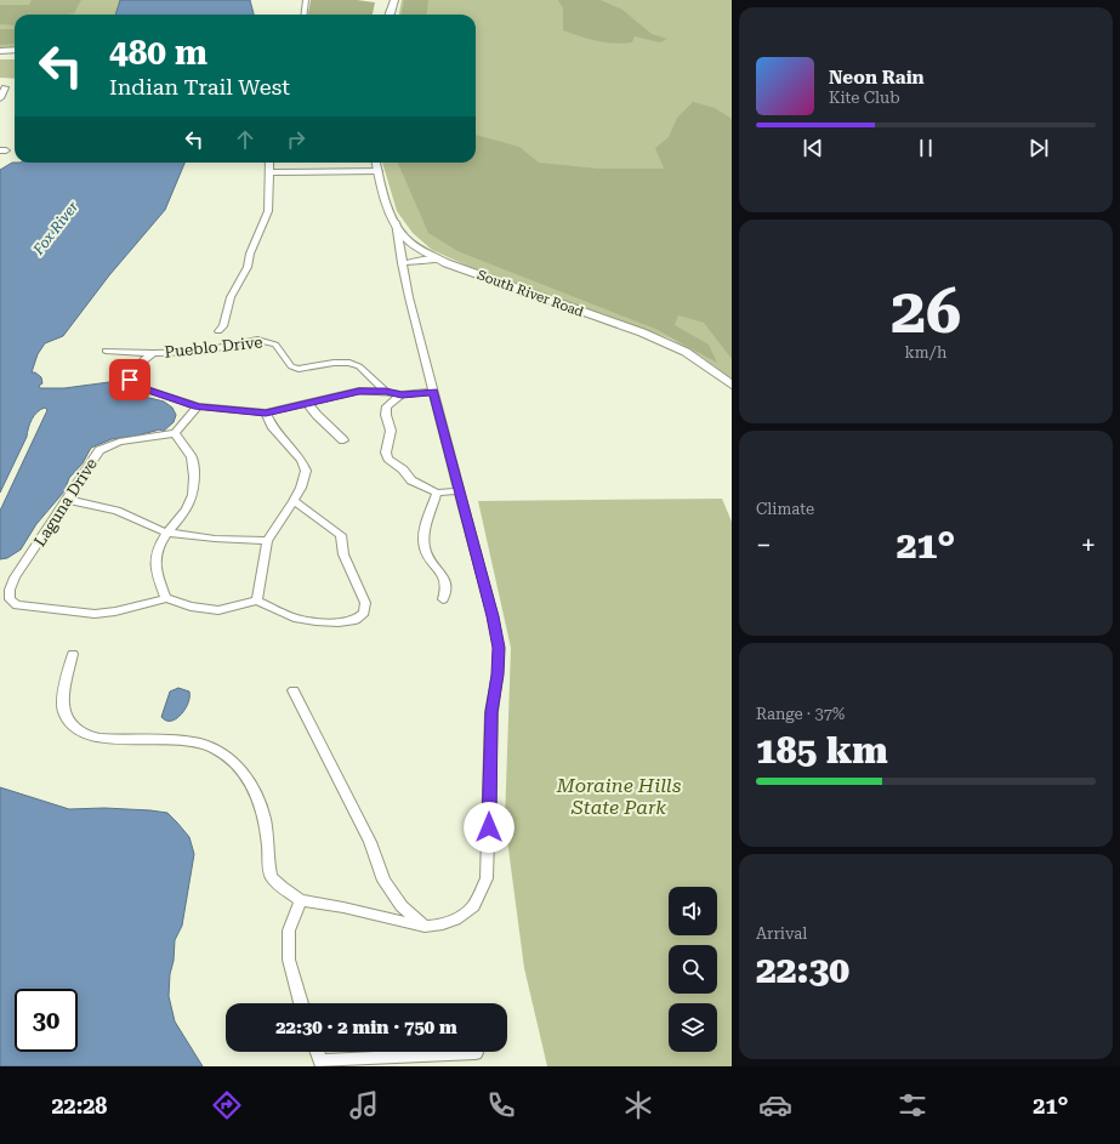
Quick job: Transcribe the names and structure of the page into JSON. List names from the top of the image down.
{
  "streets": {
    "street": ["South River Road", "Pueblo Drive", "Laguna Drive"]
  },
  "water": ["Fox River"],
  "parks": ["Moraine Hills State Park"],
  "page": {
    "turn": ["480 m", "Indian Trail West"],
    "song": ["Neon Rain", "Kite Club"],
    "tile": [
      ["26", "km/h"],
      "Climate",
      ["Range · 37%", "185 km"],
      ["Arrival", "22:30"]
    ],
    "heat": ["−", "21°", "+"],
    "limit": "30",
    "trip": "22:30 · 2 min · 750 m",
    "tabs": ["22:28", "21°"]
  }
}
